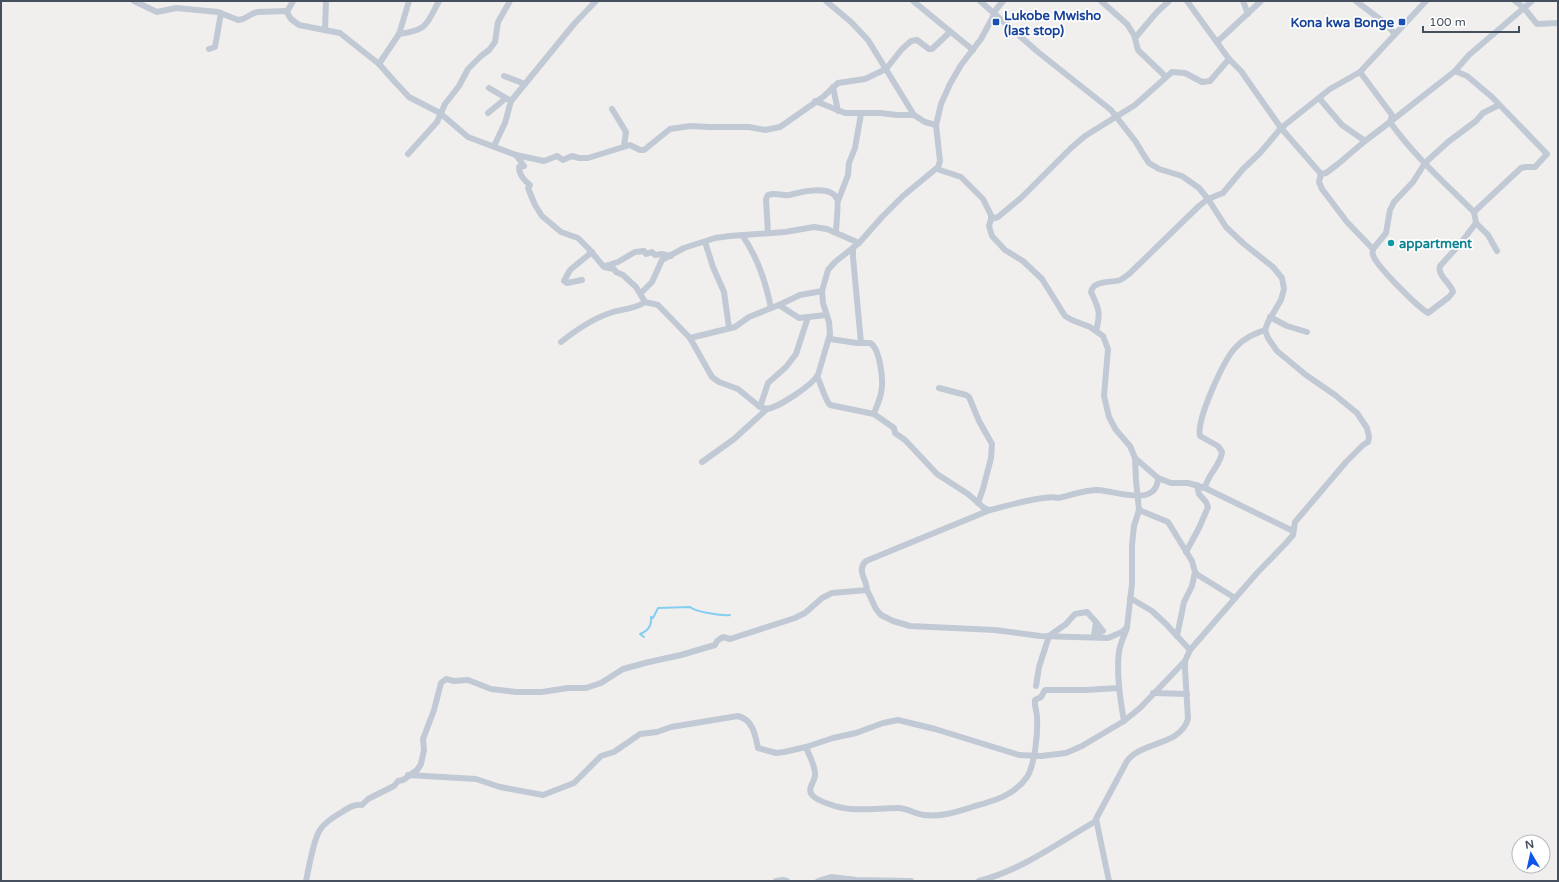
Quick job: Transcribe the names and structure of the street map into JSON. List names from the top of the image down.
{
  "places": {
    "transit": ["Lukobe Mwisho (last stop)", "Kona kwa Bonge"],
    "other": ["appartment"]
  },
  "scale_bar": "100 m",
  "north": "top"
}
